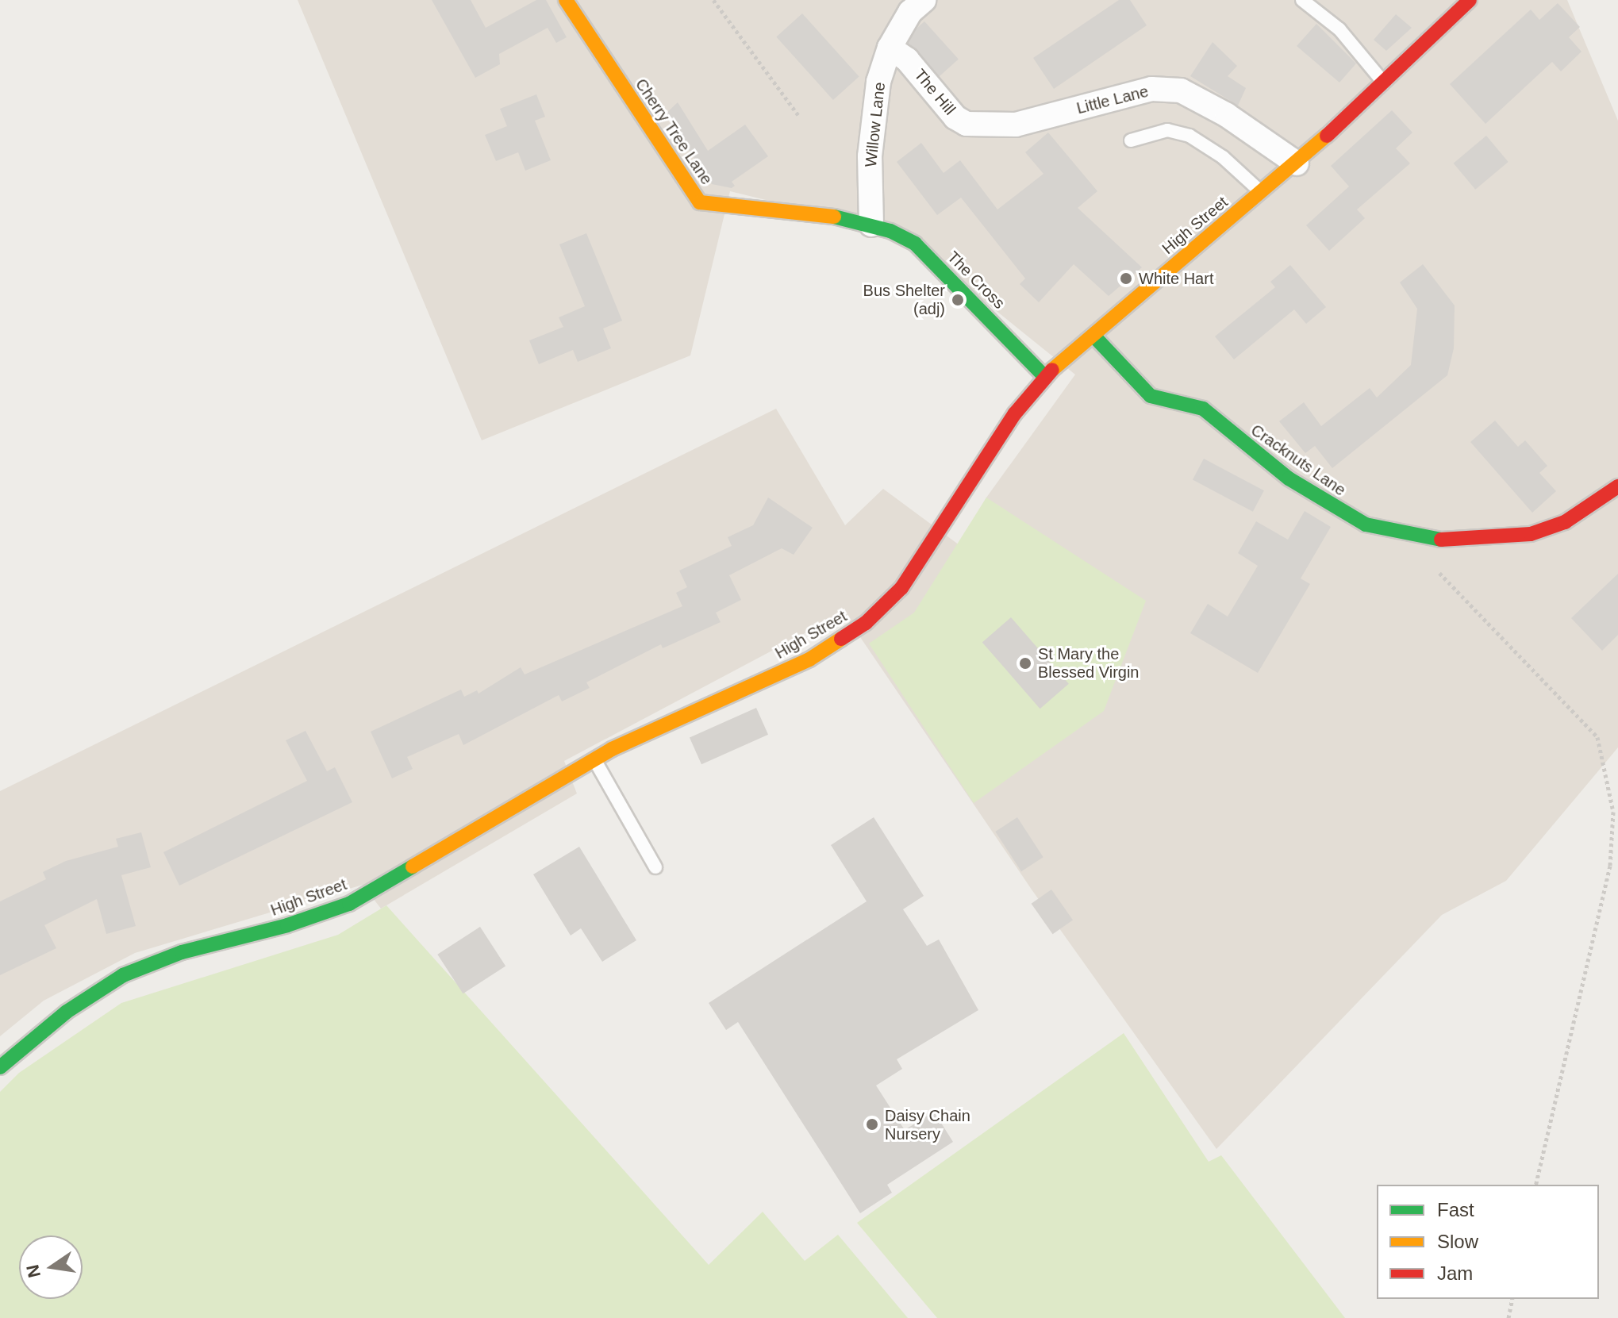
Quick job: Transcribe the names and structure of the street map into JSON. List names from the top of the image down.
{
  "streets": {
    "street": [
      "The Hill",
      "Little Lane",
      "Willow Lane",
      "Cherry Tree Lane",
      "High Street",
      "The Cross",
      "Cracknuts Lane"
    ]
  },
  "crossings": [
    ["The Hill", "Little Lane"],
    ["The Hill", "Willow Lane"],
    ["Little Lane", "High Street"],
    ["Willow Lane", "Cherry Tree Lane"],
    ["Willow Lane", "The Cross"],
    ["Cherry Tree Lane", "The Cross"],
    ["High Street", "The Cross"],
    ["High Street", "Cracknuts Lane"]
  ],
  "places": [
    "White Hart",
    "Bus Shelter (adj)",
    "St Mary the Blessed Virgin",
    "Daisy Chain Nursery"
  ],
  "legend": ["Fast", "Slow", "Jam"],
  "north": "left"
}
